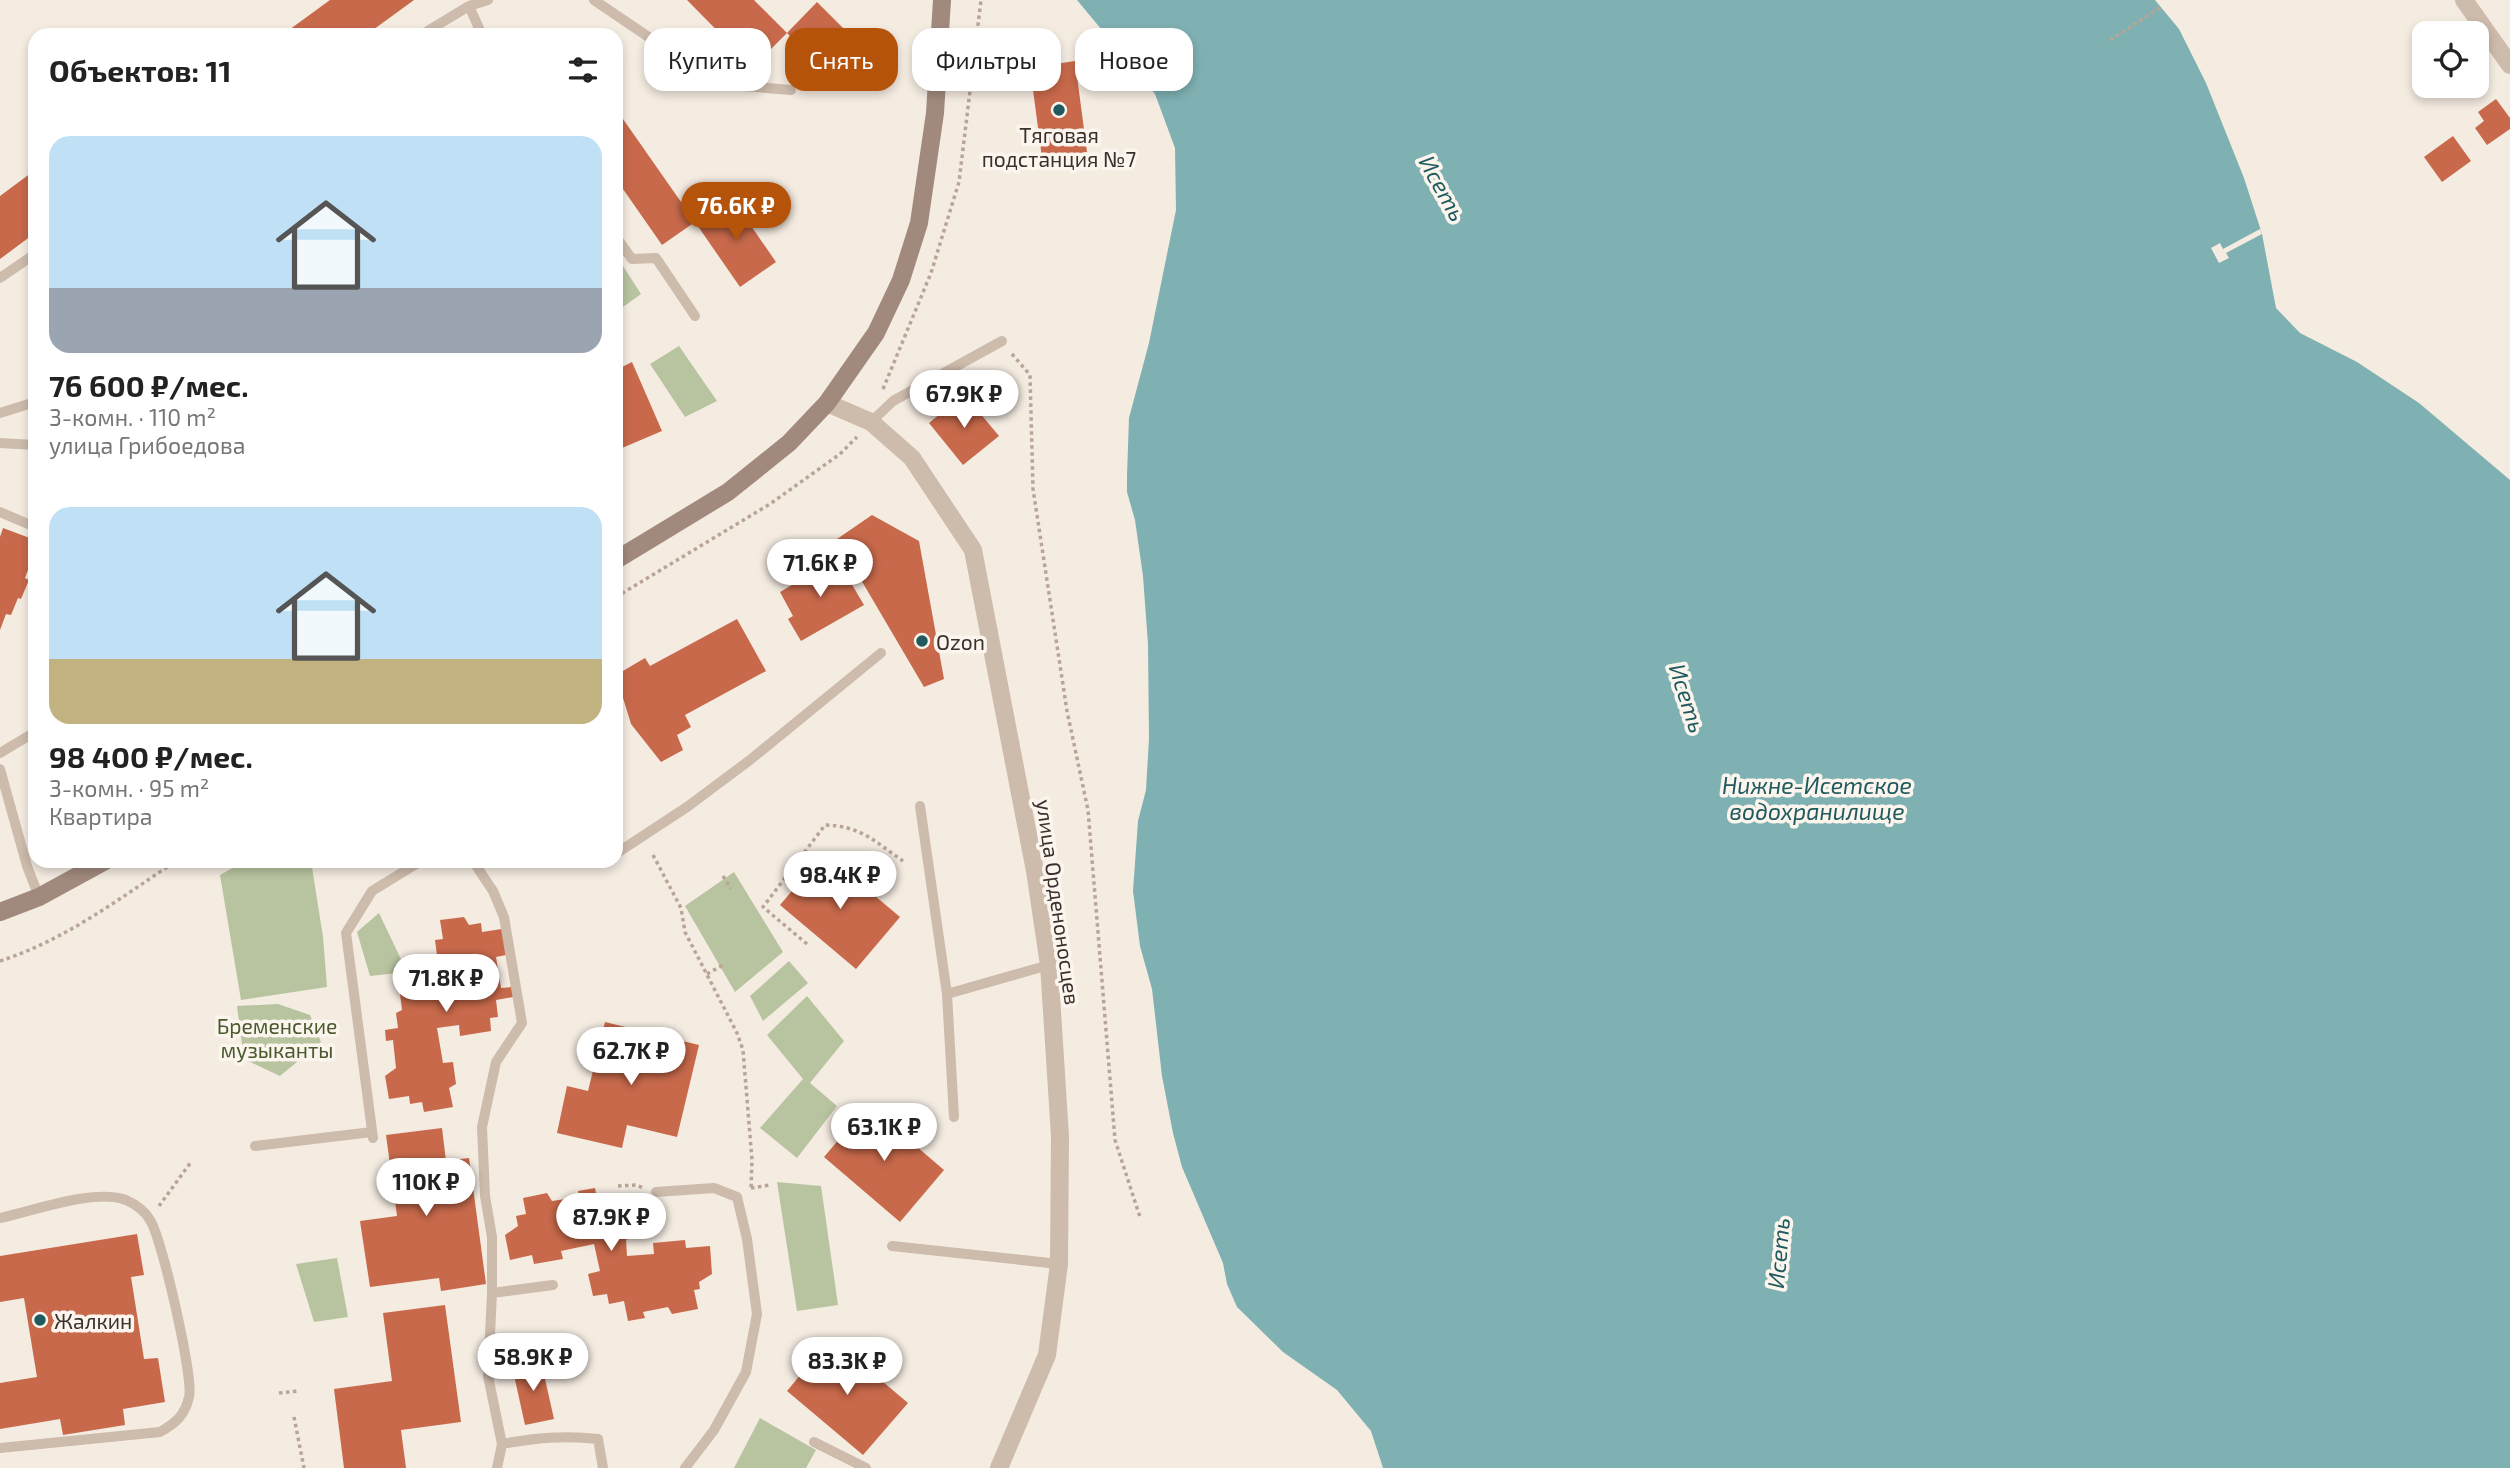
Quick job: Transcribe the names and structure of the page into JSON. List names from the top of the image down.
{
  "streets": {
    "street": ["улица Орденоносцев"]
  },
  "water": ["Исеть", "Нижне-Исетское водохранилище"],
  "parks": ["Бременские музыканты"],
  "places": ["Тяговая подстанция №7", "Ozon", "Жалкин"],
  "page": {
    "chip": [
      "Купить",
      "Снять",
      "Фильтры",
      "Новое"
    ],
    "heading": "Объектов: 11",
    "list": [
      {
        "name": "76 600 ₽/мес.",
        "note": "3-комн. · 110 m² · улица Грибоедова"
      },
      {
        "name": "98 400 ₽/мес.",
        "note": "3-комн. · 95 m² · Квартира"
      }
    ],
    "price": [
      "76.6K ₽",
      "67.9K ₽",
      "71.6K ₽",
      "98.4K ₽",
      "71.8K ₽",
      "62.7K ₽",
      "63.1K ₽",
      "110K ₽",
      "87.9K ₽",
      "58.9K ₽",
      "83.3K ₽"
    ]
  }
}
